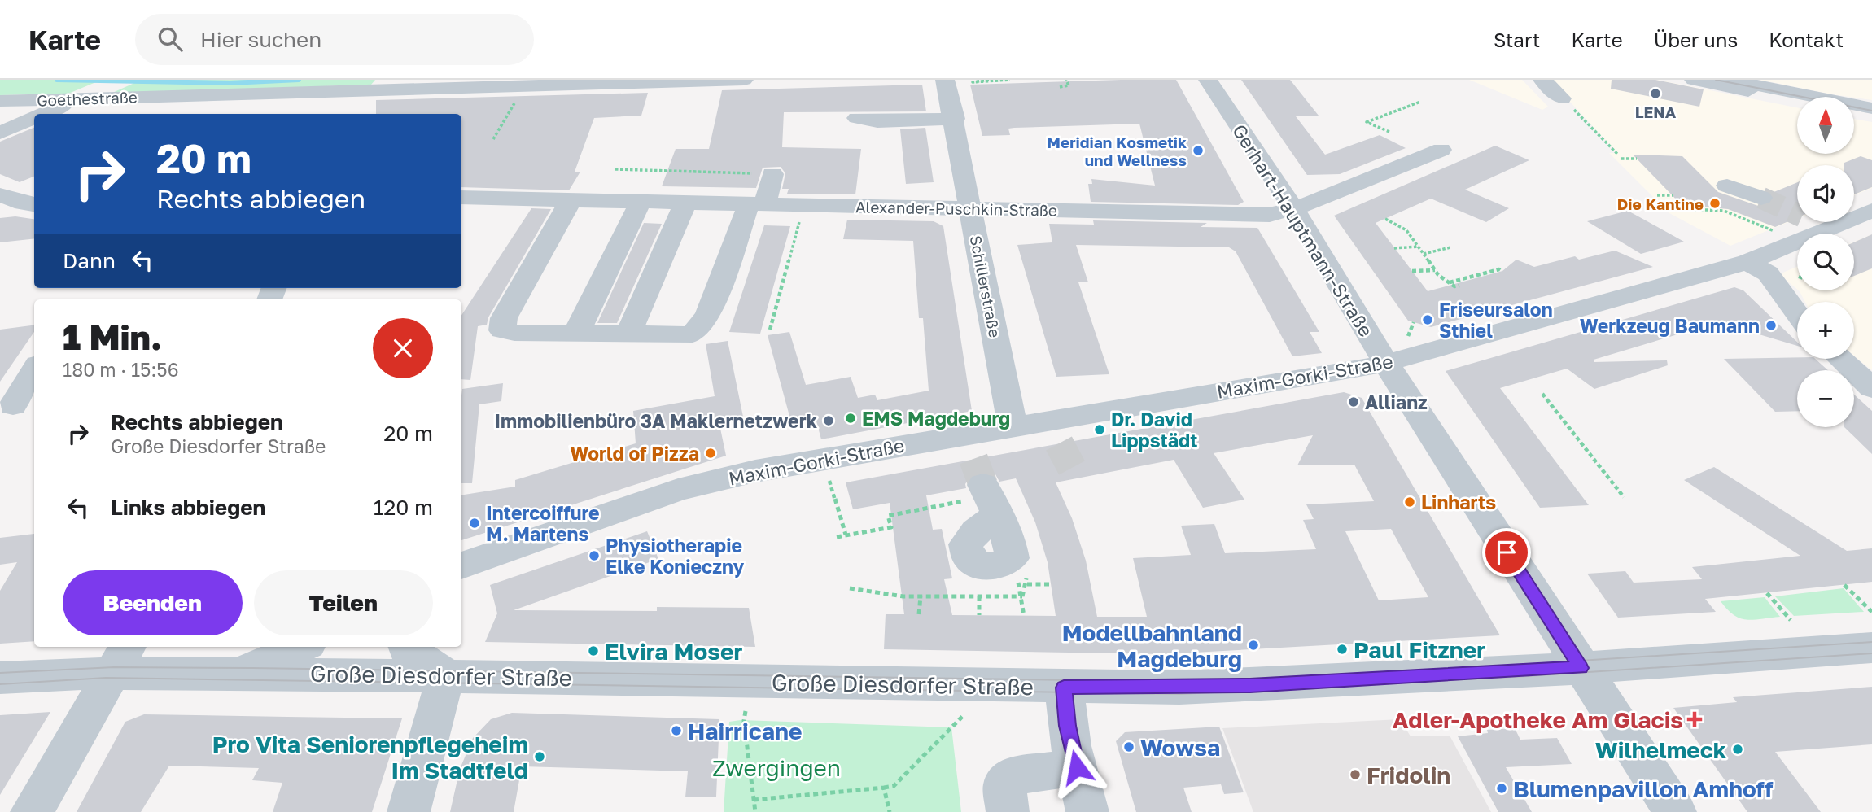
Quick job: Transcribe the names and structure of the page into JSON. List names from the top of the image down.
{
  "streets": {
    "street": [
      "Goethestraße",
      "Alexander-Puschkin-Straße",
      "Gerhart-Hauptmann-Straße",
      "Schillerstraße",
      "Maxim-Gorki-Straße",
      "Große Diesdorfer Straße"
    ]
  },
  "crossings": [
    ["Alexander-Puschkin-Straße", "Gerhart-Hauptmann-Straße"],
    ["Alexander-Puschkin-Straße", "Schillerstraße"],
    ["Gerhart-Hauptmann-Straße", "Maxim-Gorki-Straße"],
    ["Gerhart-Hauptmann-Straße", "Große Diesdorfer Straße"],
    ["Schillerstraße", "Maxim-Gorki-Straße"]
  ],
  "parks": ["Zwergingen"],
  "places": {
    "other": [
      "LENA",
      "Meridian Kosmetik und Wellness",
      "Die Kantine",
      "Friseursalon Sthiel",
      "Werkzeug Baumann",
      "Allianz",
      "EMS Magdeburg",
      "Immobilienbüro 3A Maklernetzwerk",
      "Dr. David Lippstädt",
      "World of Pizza",
      "Linharts",
      "Intercoiffure M. Martens",
      "Physiotherapie Elke Konieczny",
      "Modellbahnland Magdeburg",
      "Paul Fitzner",
      "Elvira Moser",
      "Hairricane",
      "Wowsa",
      "Wilhelmeck",
      "Pro Vita Seniorenpflegeheim Im Stadtfeld",
      "Fridolin",
      "Blumenpavillon Amhoff"
    ],
    "health": ["Adler-Apotheke Am Glacis"]
  },
  "north": "top",
  "page": {
    "header": "Karte",
    "search": "Hier suchen",
    "nav": [
      "Start",
      "Karte",
      "Über uns",
      "Kontakt"
    ],
    "map_buttons": ["+", "−"],
    "turn": ["20 m", "Rechts abbiegen"],
    "then": "Dann",
    "heading": ["1 Min.", "180 m · 15:56"],
    "list": [
      {
        "name": "Rechts abbiegen",
        "note": "Große Diesdorfer Straße",
        "value": "20 m"
      },
      {
        "name": "Links abbiegen",
        "value": "120 m"
      }
    ],
    "buttons": ["Beenden", "Teilen"]
  }
}
